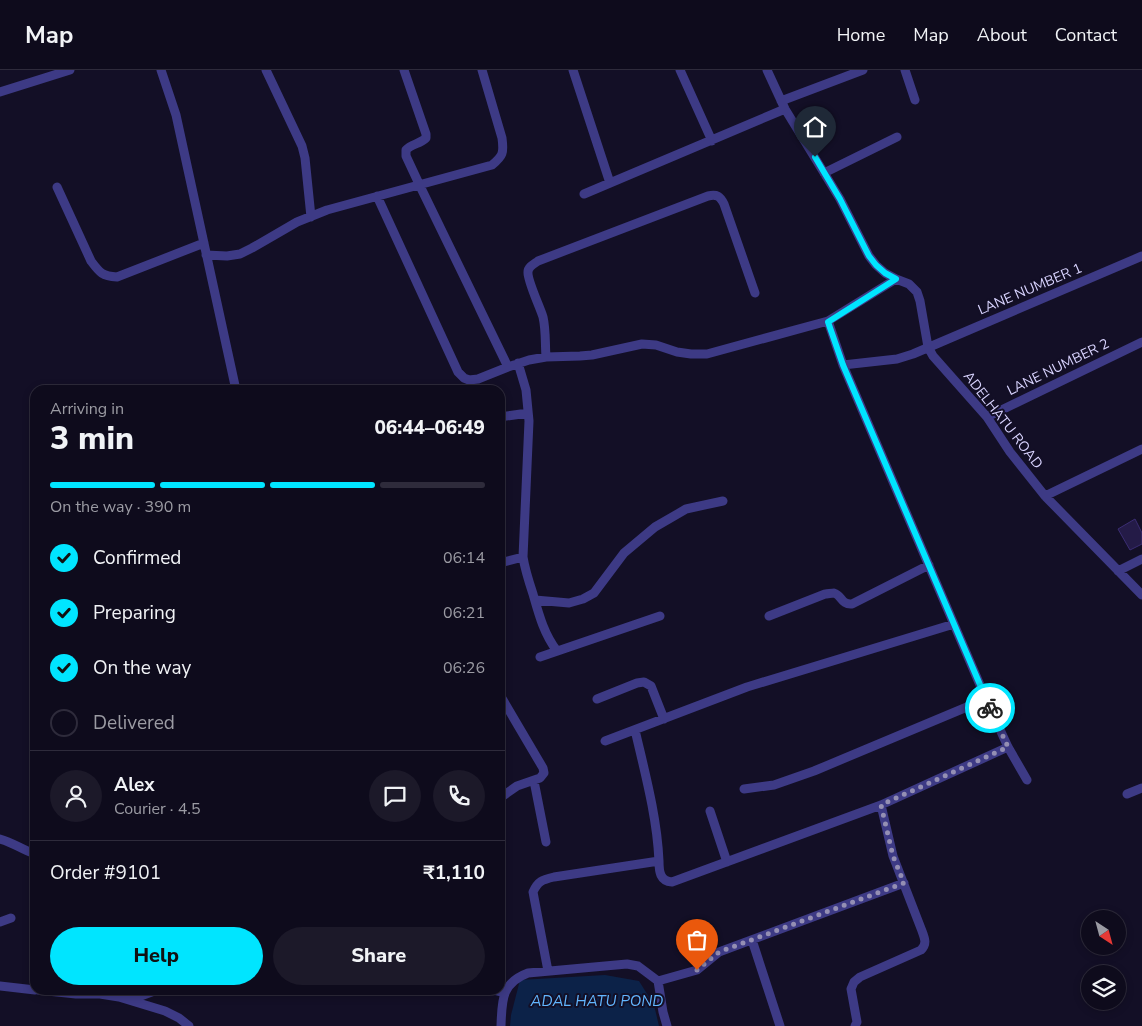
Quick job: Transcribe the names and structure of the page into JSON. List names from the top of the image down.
{
  "streets": {
    "street": ["LANE NUMBER 1", "LANE NUMBER 2", "ADELHATU ROAD"]
  },
  "crossings": [
    ["LANE NUMBER 1", "ADELHATU ROAD"],
    ["LANE NUMBER 2", "ADELHATU ROAD"]
  ],
  "water": ["ADAL HATU POND"],
  "north": "bottom right",
  "page": {
    "header": "Map",
    "nav": [
      "Home",
      "Map",
      "About",
      "Contact"
    ],
    "heading": ["3 min", "Arriving in", "06:44–06:49"],
    "panel": [
      "Alex",
      "Courier · 4.5",
      "Order #9101",
      "₹1,110"
    ],
    "bar": "On the way · 390 m",
    "list": [
      ["Confirmed", "06:14"],
      ["Preparing", "06:21"],
      ["On the way", "06:26"],
      "Delivered"
    ],
    "buttons": ["Help", "Share"]
  }
}
